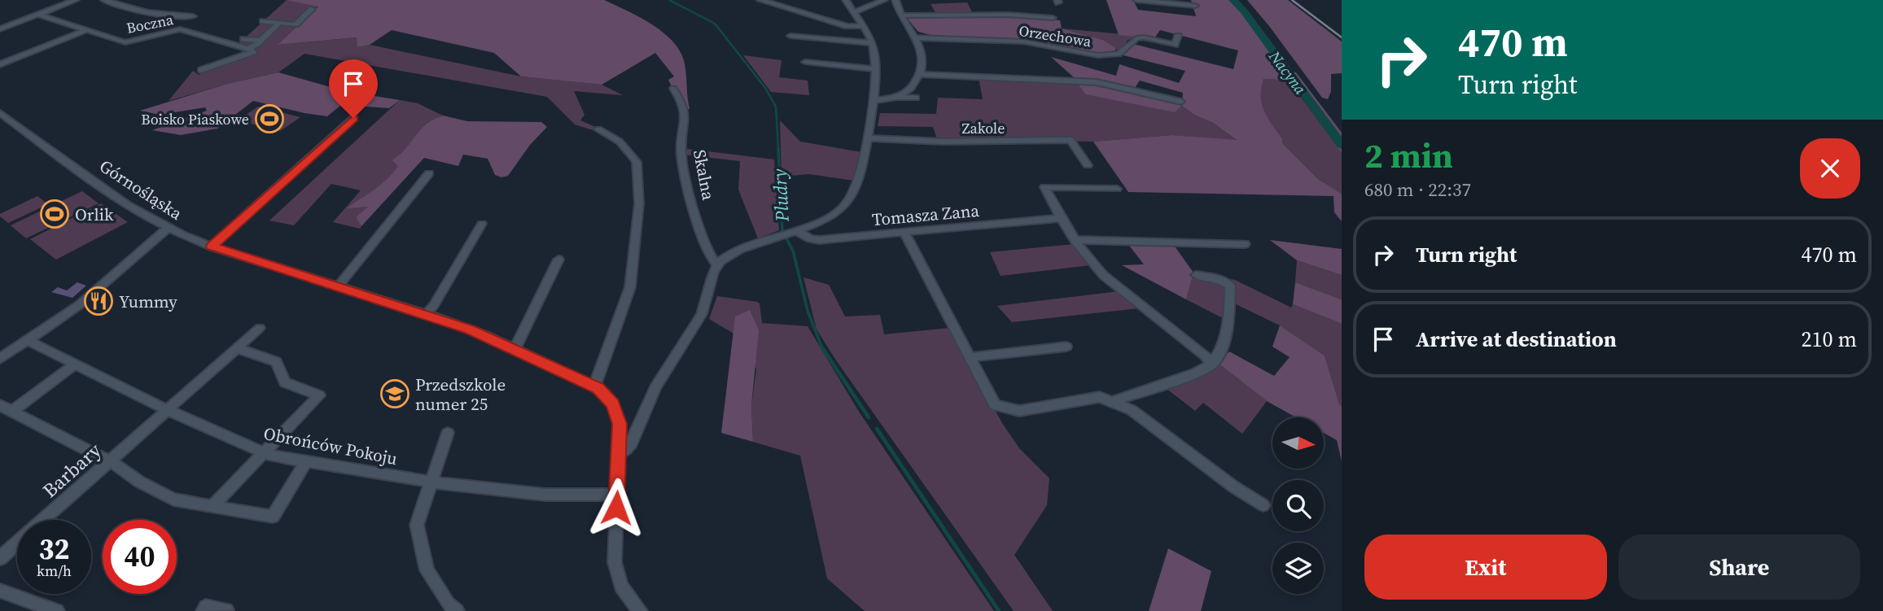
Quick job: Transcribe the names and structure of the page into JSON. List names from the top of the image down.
{
  "streets": {
    "street": [
      "Boczna",
      "Orzechowa",
      "Zakole",
      "Skalna",
      "Górnośląska",
      "Tomasza Zana",
      "Obrońców Pokoju",
      "Barbary"
    ]
  },
  "crossings": [
    ["Górnośląska", "Obrońców Pokoju"],
    ["Obrońców Pokoju", "Barbary"]
  ],
  "water": ["Nacyna", "Pludry"],
  "places": {
    "sports": ["Boisko Piaskowe", "Orlik"],
    "restaurant": ["Yummy"],
    "school or university": ["Przedszkole numer 25"]
  },
  "north": "right",
  "page": {
    "turn": ["470 m", "Turn right"],
    "heading": ["2 min", "680 m · 22:37"],
    "list": [
      {
        "name": "Turn right",
        "value": "470 m"
      },
      {
        "name": "Arrive at destination",
        "value": "210 m"
      }
    ],
    "speed": "32 km/h",
    "limit": "40",
    "buttons": ["Exit", "Share"]
  }
}
